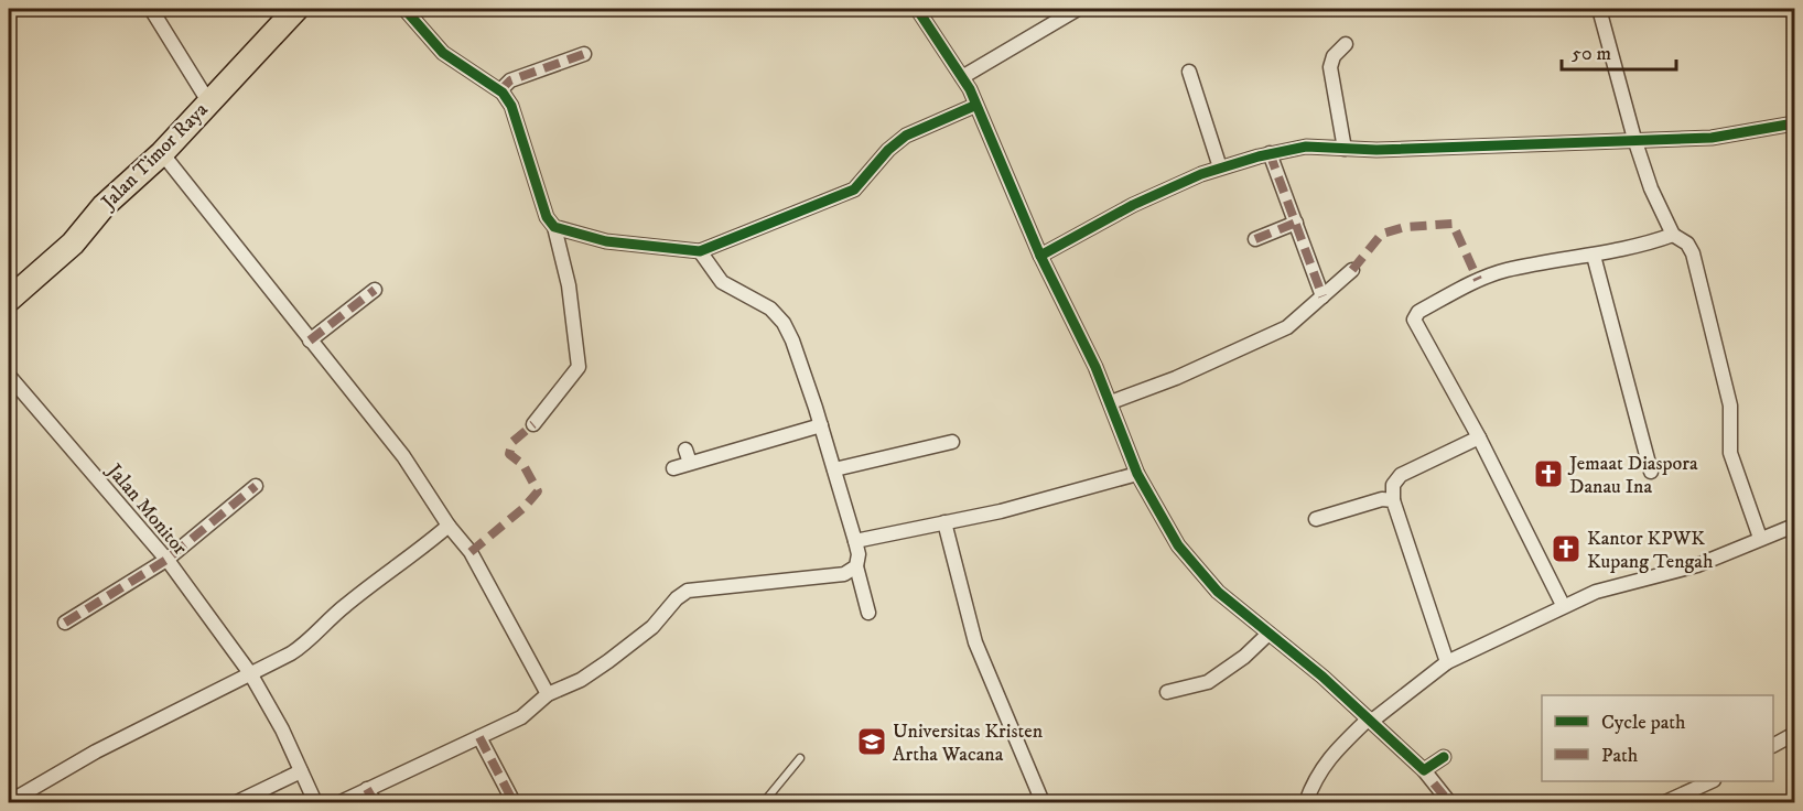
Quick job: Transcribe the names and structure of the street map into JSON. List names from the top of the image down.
{
  "streets": {
    "highway": ["Jalan Timor Raya"],
    "street": ["Jalan Monitor"]
  },
  "places": {
    "church": ["Jemaat Diaspora Danau Ina", "Kantor KPWK Kupang Tengah"],
    "school or university": ["Universitas Kristen Artha Wacana"]
  },
  "legend": ["Cycle path", "Path"],
  "scale_bar": "50 m"
}
